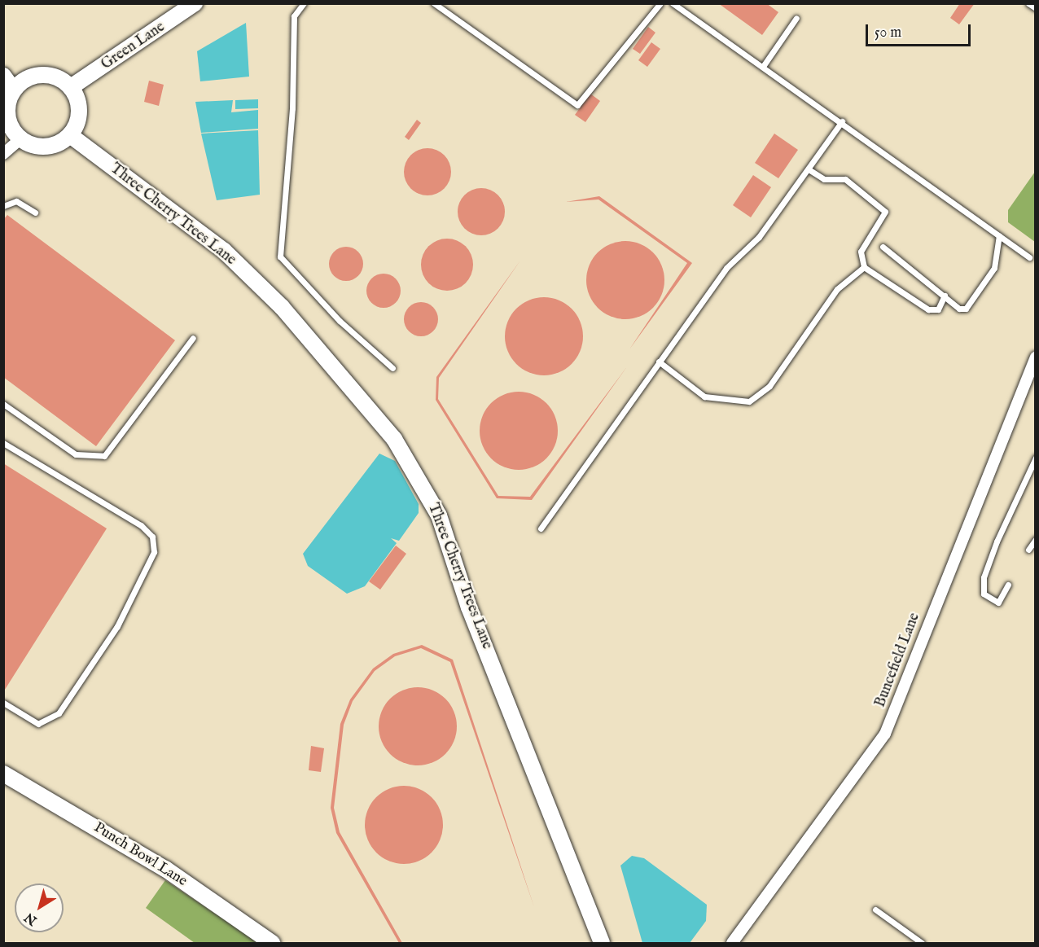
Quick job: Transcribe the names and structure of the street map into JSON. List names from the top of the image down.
{
  "streets": {
    "street": [
      "Green Lane",
      "Three Cherry Trees Lane",
      "Buncefield Lane",
      "Punch Bowl Lane"
    ]
  },
  "crossings": [
    ["Green Lane", "Three Cherry Trees Lane"]
  ],
  "scale_bar": "50 m",
  "north": "bottom left"
}
